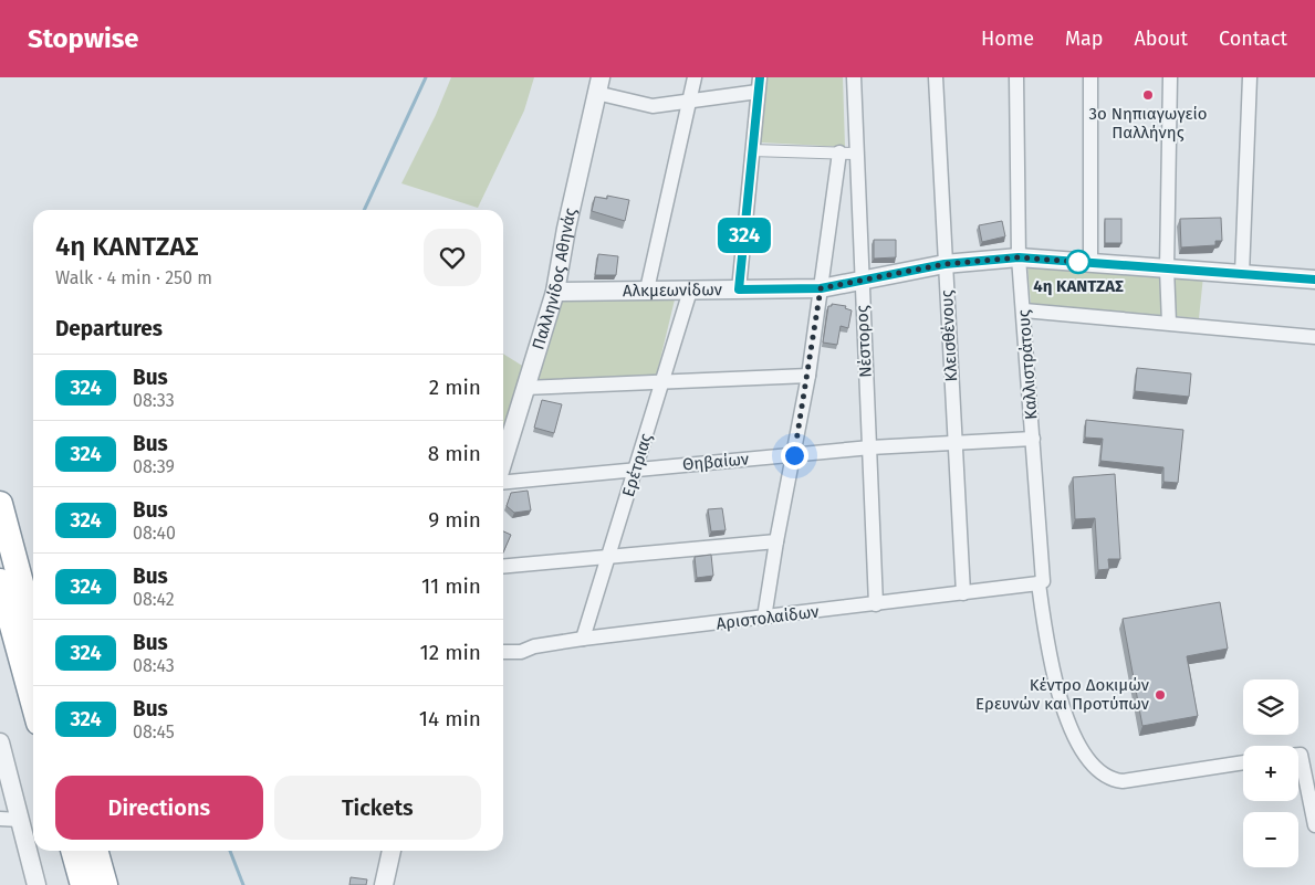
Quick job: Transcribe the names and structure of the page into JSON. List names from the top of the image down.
{
  "streets": {
    "street": [
      "Παλληνίδος Αθηνάς",
      "Αλκμεωνίδων",
      "Κλεισθένους",
      "Νέστορος",
      "Καλλιστράτους",
      "Θηβαίων",
      "Ερέτριας",
      "Αριστολαίδων"
    ]
  },
  "crossings": [
    ["Παλληνίδος Αθηνάς", "Αλκμεωνίδων"],
    ["Αλκμεωνίδων", "Κλεισθένους"],
    ["Αλκμεωνίδων", "Νέστορος"],
    ["Αλκμεωνίδων", "Καλλιστράτους"],
    ["Αλκμεωνίδων", "Ερέτριας"],
    ["Κλεισθένους", "Θηβαίων"],
    ["Κλεισθένους", "Αριστολαίδων"],
    ["Νέστορος", "Θηβαίων"],
    ["Νέστορος", "Αριστολαίδων"],
    ["Καλλιστράτους", "Θηβαίων"],
    ["Καλλιστράτους", "Αριστολαίδων"],
    ["Θηβαίων", "Ερέτριας"],
    ["Ερέτριας", "Αριστολαίδων"]
  ],
  "places": ["3ο Νηπιαγωγείο Παλλήνης", "4η ΚΑΝΤΖΑΣ", "Κέντρο Δοκιμών Ερευνών και Προτύπων"],
  "lines": ["bus line 324"],
  "page": {
    "header": "Stopwise",
    "nav": [
      "Home",
      "Map",
      "About",
      "Contact"
    ],
    "on_map": "324",
    "heading": [
      ["4η ΚΑΝΤΖΑΣ", "Walk · 4 min · 250 m"],
      "Departures"
    ],
    "list": [
      {
        "mark": "324",
        "name": "Bus",
        "note": "08:33",
        "value": "2 min"
      },
      {
        "mark": "324",
        "name": "Bus",
        "note": "08:39",
        "value": "8 min"
      },
      {
        "mark": "324",
        "name": "Bus",
        "note": "08:40",
        "value": "9 min"
      },
      {
        "mark": "324",
        "name": "Bus",
        "note": "08:42",
        "value": "11 min"
      },
      {
        "mark": "324",
        "name": "Bus",
        "note": "08:43",
        "value": "12 min"
      },
      {
        "mark": "324",
        "name": "Bus",
        "note": "08:45",
        "value": "14 min"
      }
    ],
    "map_buttons": ["+", "−"],
    "buttons": ["Directions", "Tickets"]
  }
}
